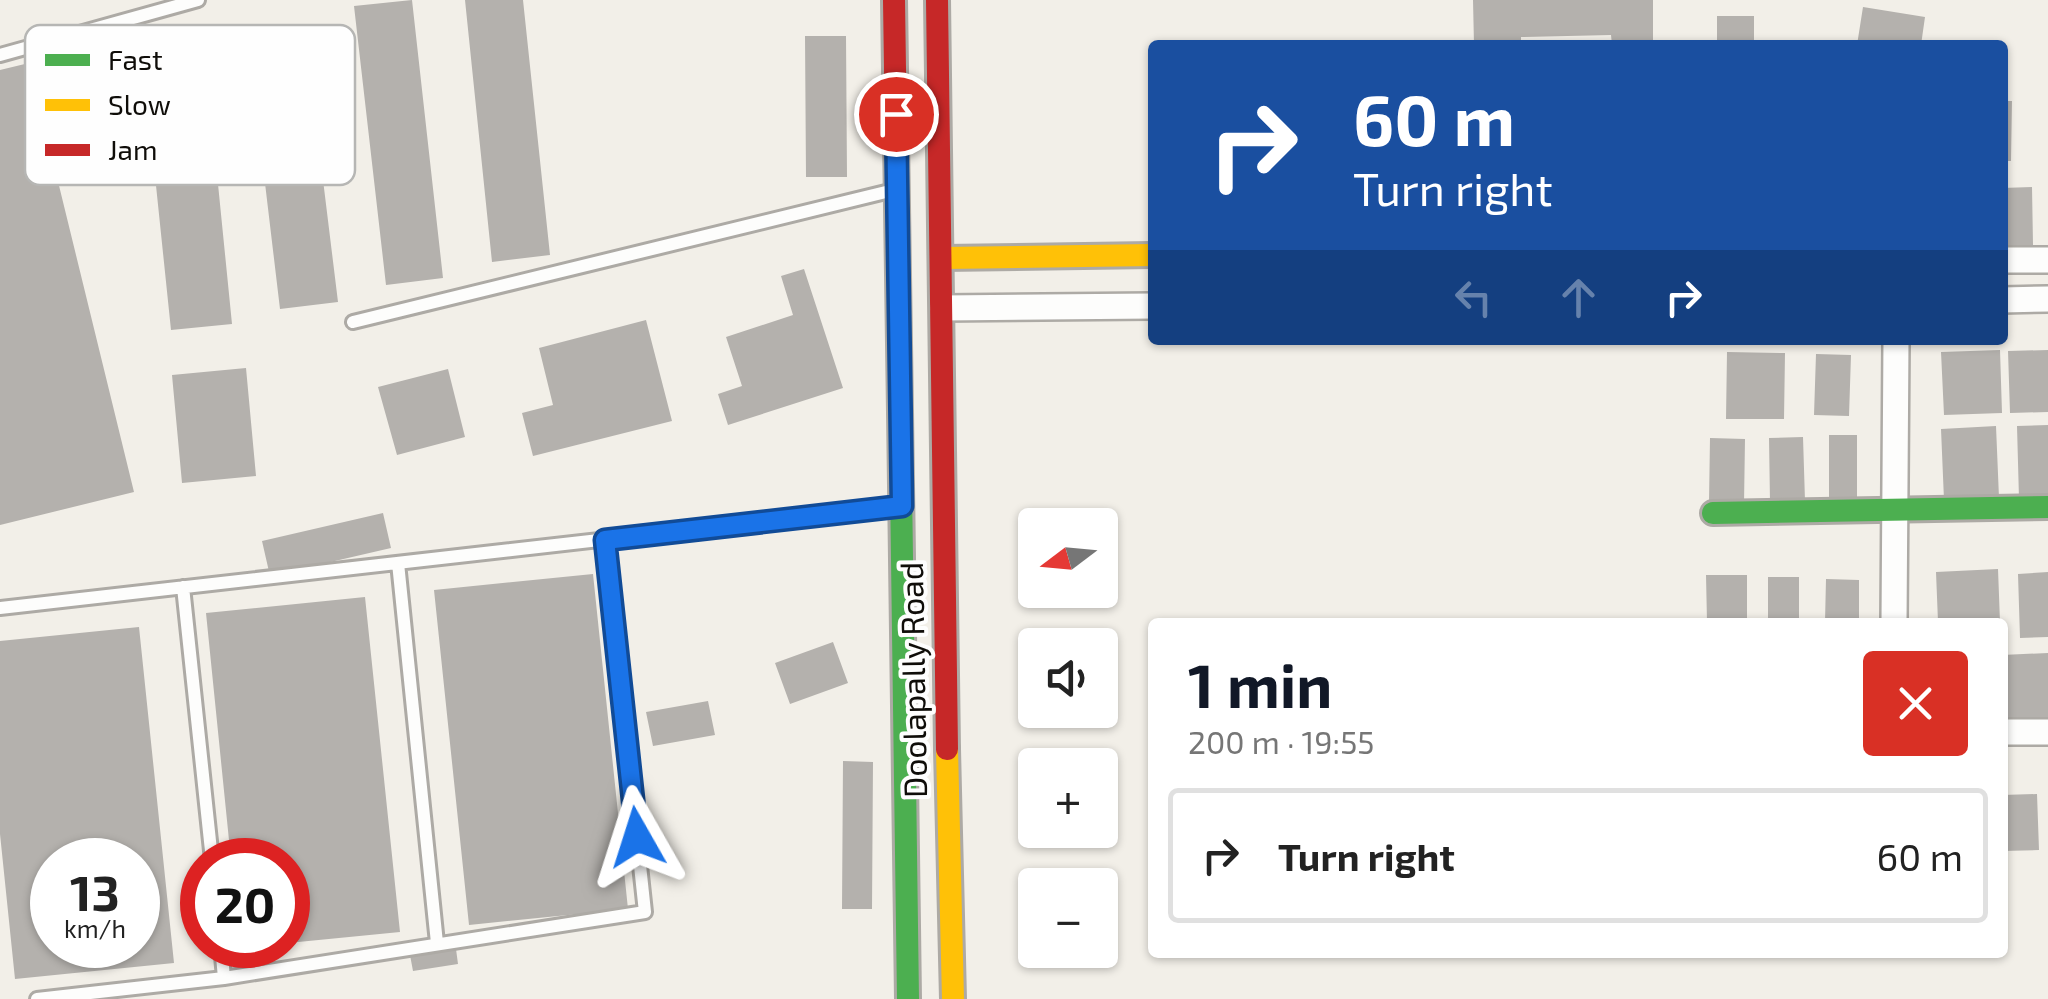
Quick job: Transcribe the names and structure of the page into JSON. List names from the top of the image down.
{
  "streets": {
    "main road": ["Doolapally Road"]
  },
  "legend": ["Fast", "Slow", "Jam"],
  "north": "left",
  "page": {
    "turn": ["60 m", "Turn right"],
    "map_buttons": ["+", "−"],
    "heading": ["1 min", "200 m · 19:55"],
    "list": [
      {
        "name": "Turn right",
        "value": "60 m"
      }
    ],
    "speed": "13 km/h",
    "limit": "20"
  }
}
